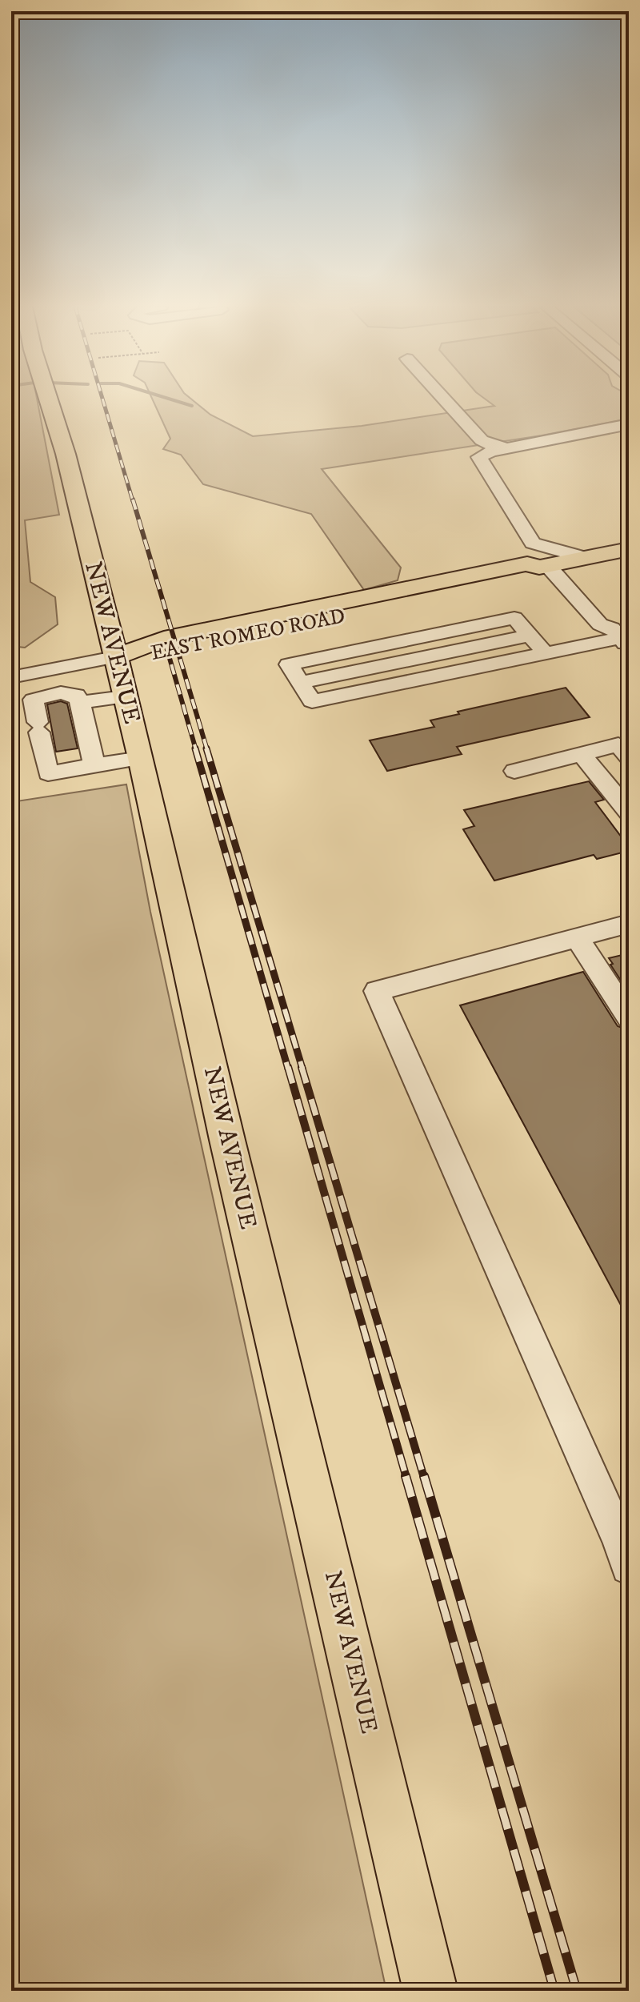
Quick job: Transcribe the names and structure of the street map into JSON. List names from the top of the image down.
{
  "streets": {
    "main road": ["EAST ROMEO ROAD", "NEW AVENUE"]
  },
  "crossings": [
    ["EAST ROMEO ROAD", "NEW AVENUE"]
  ]
}
